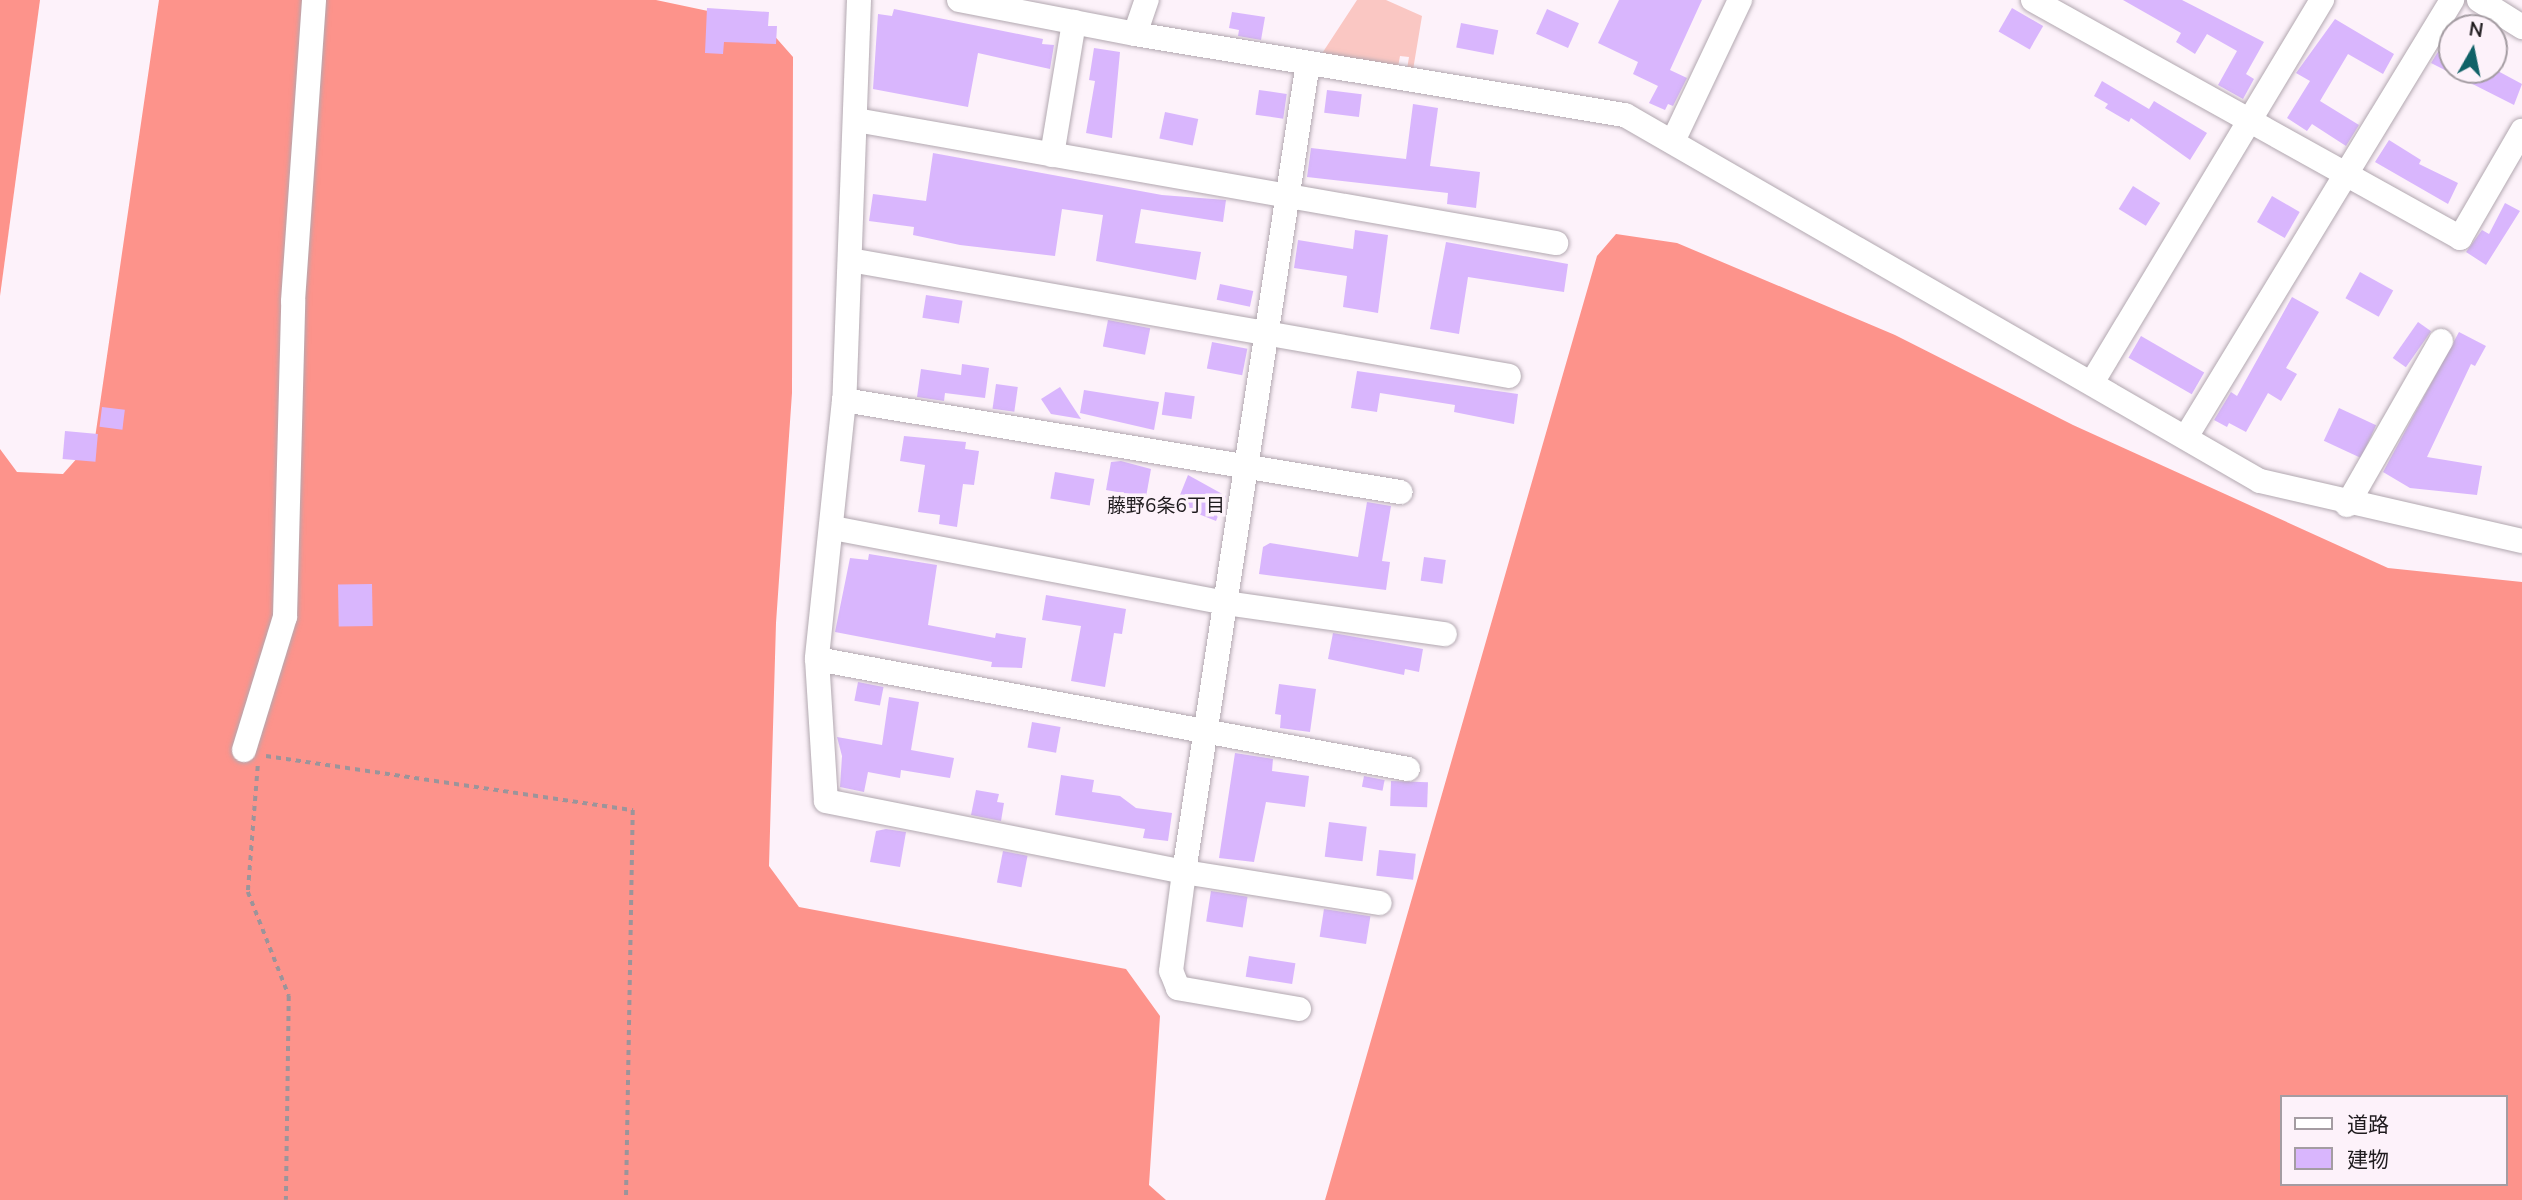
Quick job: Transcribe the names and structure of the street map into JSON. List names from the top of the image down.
{
  "districts": ["藤野6条6丁目"],
  "legend": ["道路", "建物"],
  "north": "top"
}
